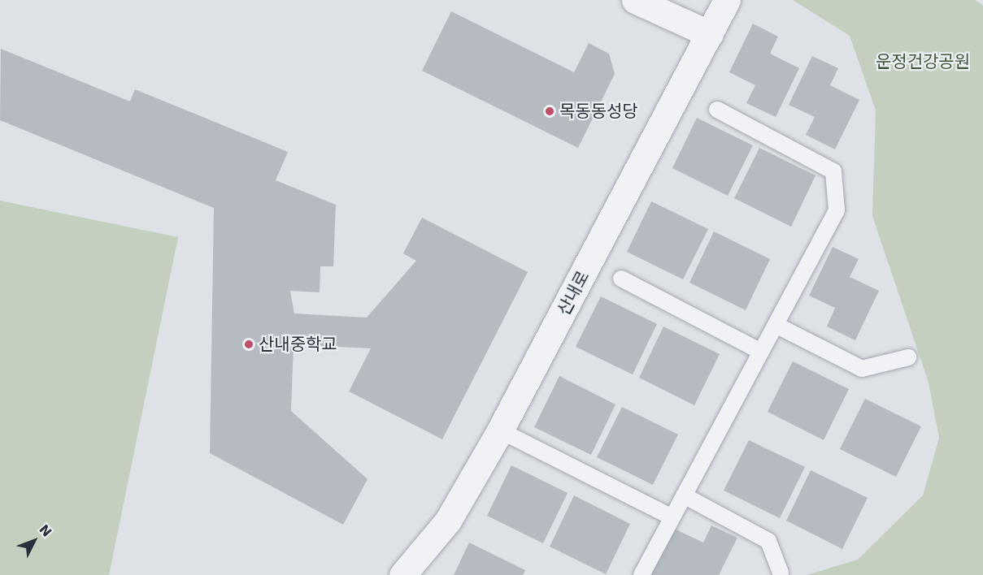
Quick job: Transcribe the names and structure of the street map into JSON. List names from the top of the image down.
{
  "streets": {
    "street": ["산내로"]
  },
  "parks": ["운정건강공원"],
  "places": ["목동동성당", "산내중학교"],
  "north": "top right"
}
